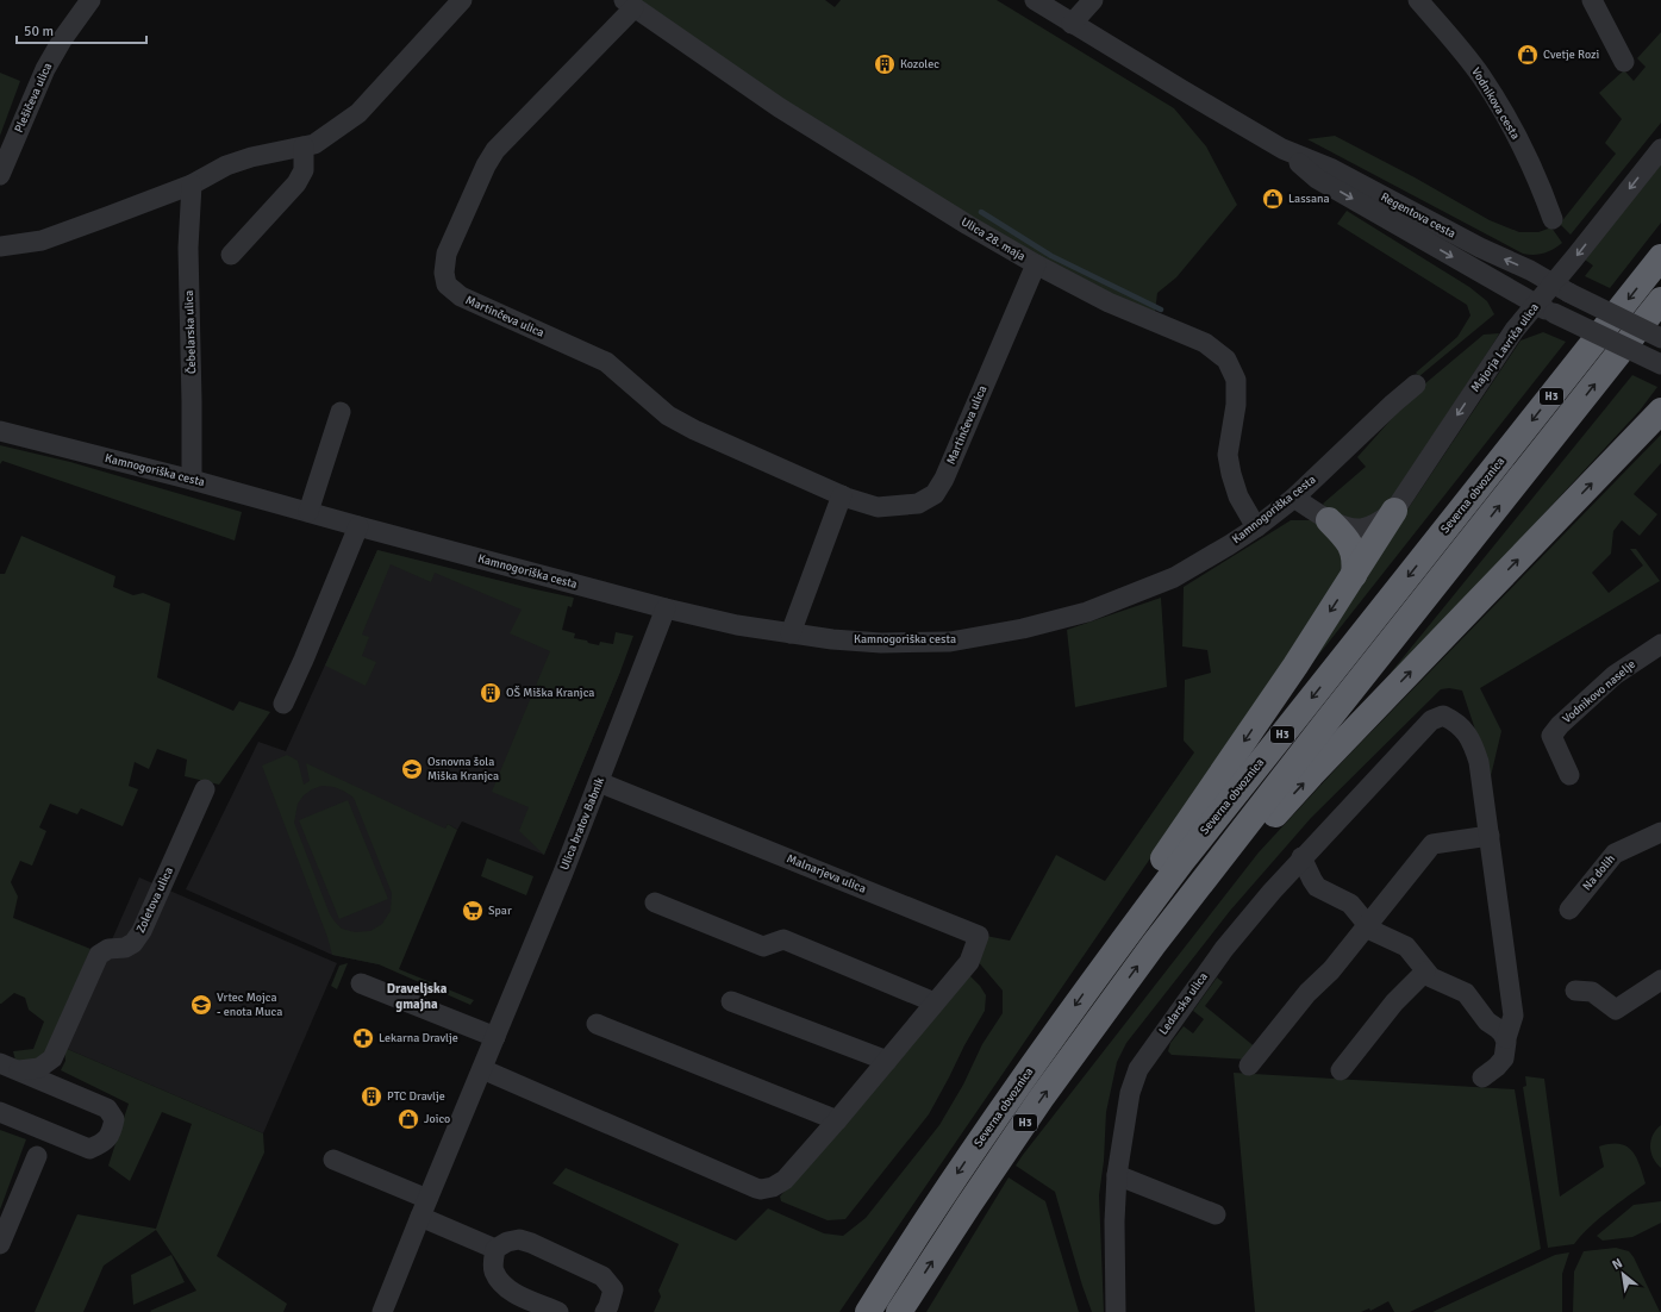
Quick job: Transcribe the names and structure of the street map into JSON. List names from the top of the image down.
{
  "streets": {
    "highway": ["H3", "Severna obvoznica"],
    "street": [
      "Plešičeva ulica",
      "Vodnikova cesta",
      "Regentova cesta",
      "Ulica 28. maja",
      "Martinčeva ulica",
      "Čebelarska ulica",
      "Majorja Lavriča ulica",
      "Kamnogoriška cesta",
      "Vodnikovo naselje",
      "Ulica bratov Babnik",
      "Na dolih",
      "Malnarjeva ulica",
      "Zoletova ulica",
      "Ledarska ulica"
    ]
  },
  "crossings": [
    ["Regentova cesta", "Majorja Lavriča ulica"],
    ["Ulica 28. maja", "Martinčeva ulica"],
    ["Ulica 28. maja", "Kamnogoriška cesta"],
    ["Čebelarska ulica", "Kamnogoriška cesta"],
    ["Kamnogoriška cesta", "Ulica bratov Babnik"],
    ["Ulica bratov Babnik", "Malnarjeva ulica"]
  ],
  "one_way": ["Majorja Lavriča ulica"],
  "districts": ["Draveljska gmajna"],
  "places": {
    "shop": ["Cvetje Rozi", "Lassana", "Joico"],
    "building": ["Kozolec", "OŠ Miška Kranjca", "PTC Dravlje"],
    "school or university": ["Osnovna šola Miška Kranjca", "Vrtec Mojca - enota Muca"],
    "supermarket": ["Spar"],
    "pharmacy": ["Lekarna Dravlje"]
  },
  "scale_bar": "50 m",
  "north": "top left"
}
